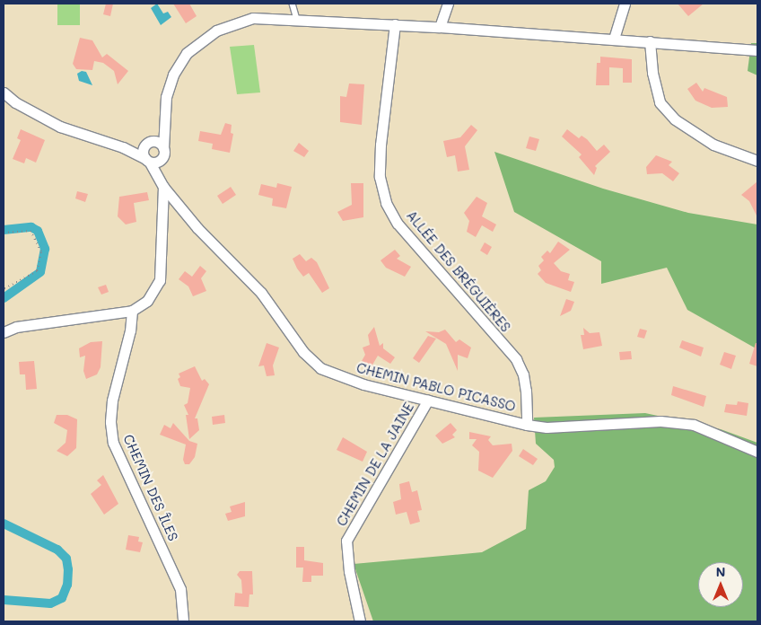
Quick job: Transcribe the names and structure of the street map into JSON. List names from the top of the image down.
{
  "streets": {
    "street": [
      "ALLÉE DES BRÉGUIÈRES",
      "CHEMIN PABLO PICASSO",
      "CHEMIN DE LA JAINE",
      "CHEMIN DES ÎLES"
    ]
  },
  "crossings": [
    ["ALLÉE DES BRÉGUIÈRES", "CHEMIN PABLO PICASSO"],
    ["CHEMIN PABLO PICASSO", "CHEMIN DE LA JAINE"]
  ],
  "north": "top"
}
